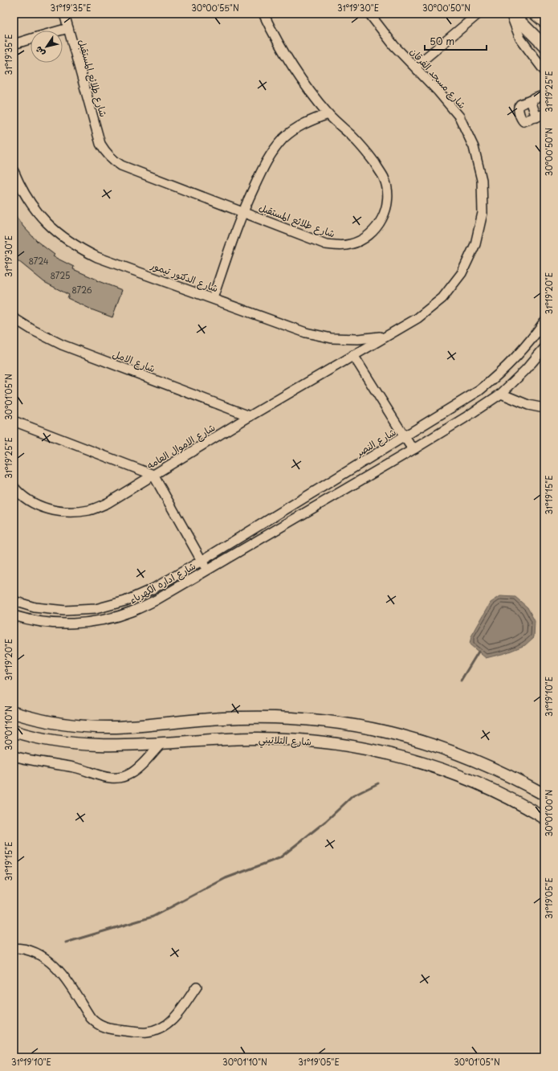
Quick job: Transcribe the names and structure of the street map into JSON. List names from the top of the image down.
{
  "streets": {
    "main road": ["شارع التلاتيني"],
    "street": [
      "شارع طلائع المستقبل",
      "شارع مسجد الفرقان",
      "شارع الدكتور تيمور",
      "شارع الامل",
      "شارع النصر",
      "شارع الاموال العامه",
      "شارع اداره الكهرباء"
    ]
  },
  "crossings": [
    ["شارع مسجد الفرقان", "شارع الدكتور تيمور"],
    ["شارع مسجد الفرقان", "شارع الاموال العامه"],
    ["شارع الامل", "شارع الاموال العامه"],
    ["شارع النصر", "شارع اداره الكهرباء"]
  ],
  "house_numbers": ["8724", "8725", "8726"],
  "scale_bar": "50 m",
  "north": "bottom left",
  "coordinates": [
    "31°19'35\"E",
    "30°00'55\"N",
    "31°19'30\"E",
    "30°00'50\"N",
    "31°19'25\"E",
    "31°19'20\"E",
    "30°01'05\"N",
    "31°19'15\"E",
    "31°19'10\"E",
    "30°01'10\"N",
    "30°01'00\"N",
    "31°19'05\"E"
  ]
}
